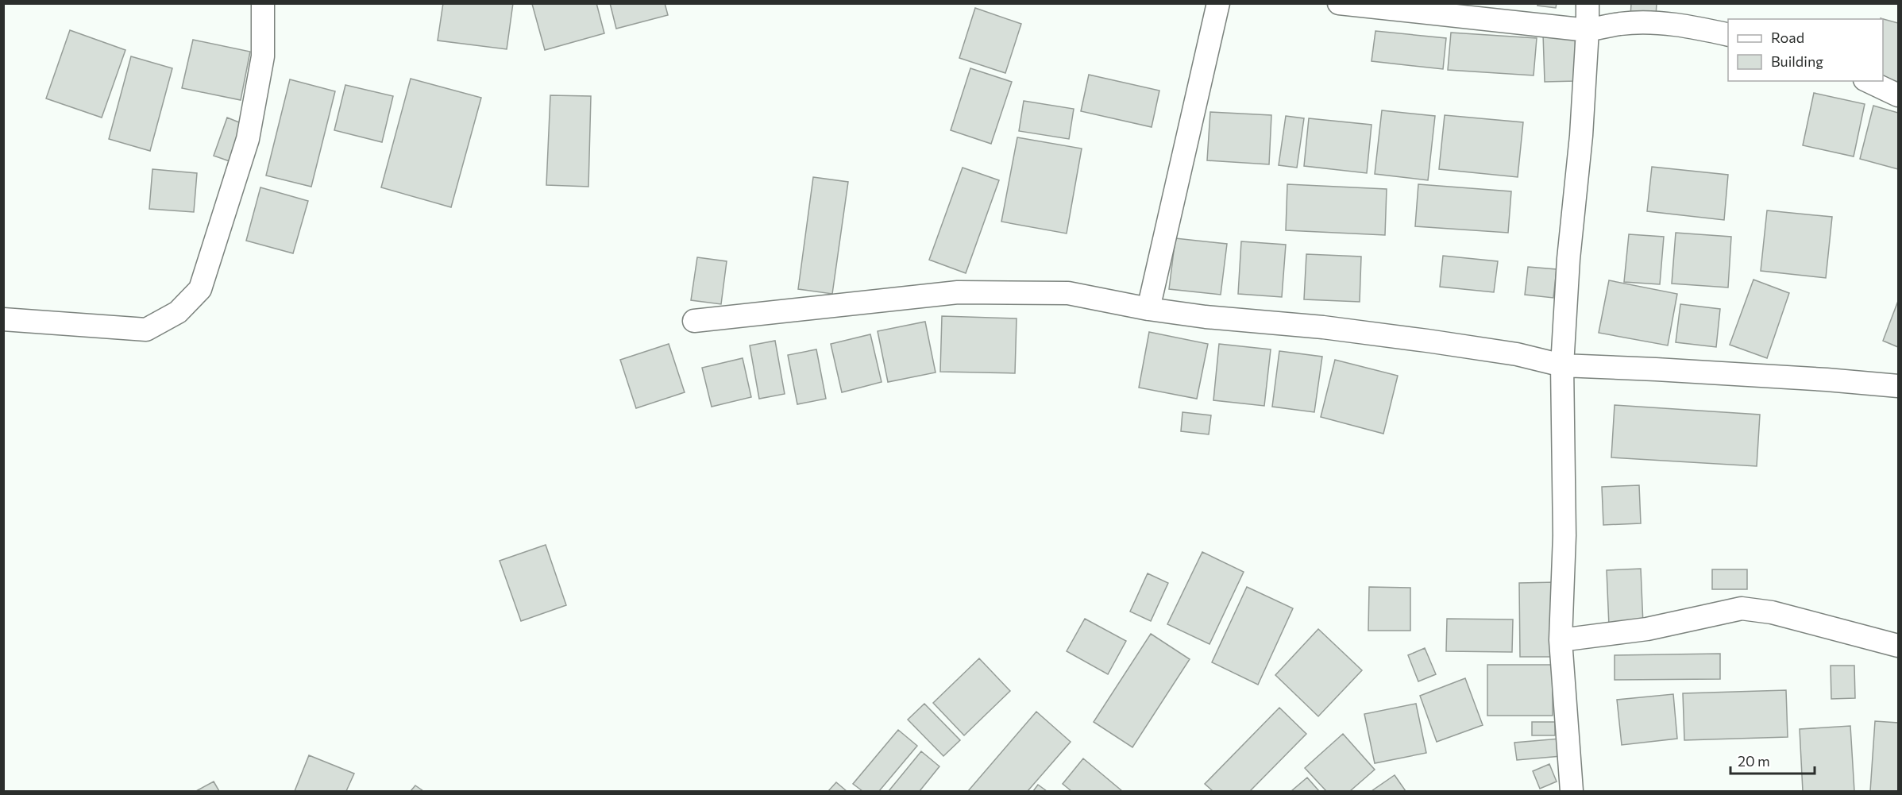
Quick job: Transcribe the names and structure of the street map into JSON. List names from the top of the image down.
{
  "legend": ["Road", "Building"],
  "scale_bar": "20 m"
}
